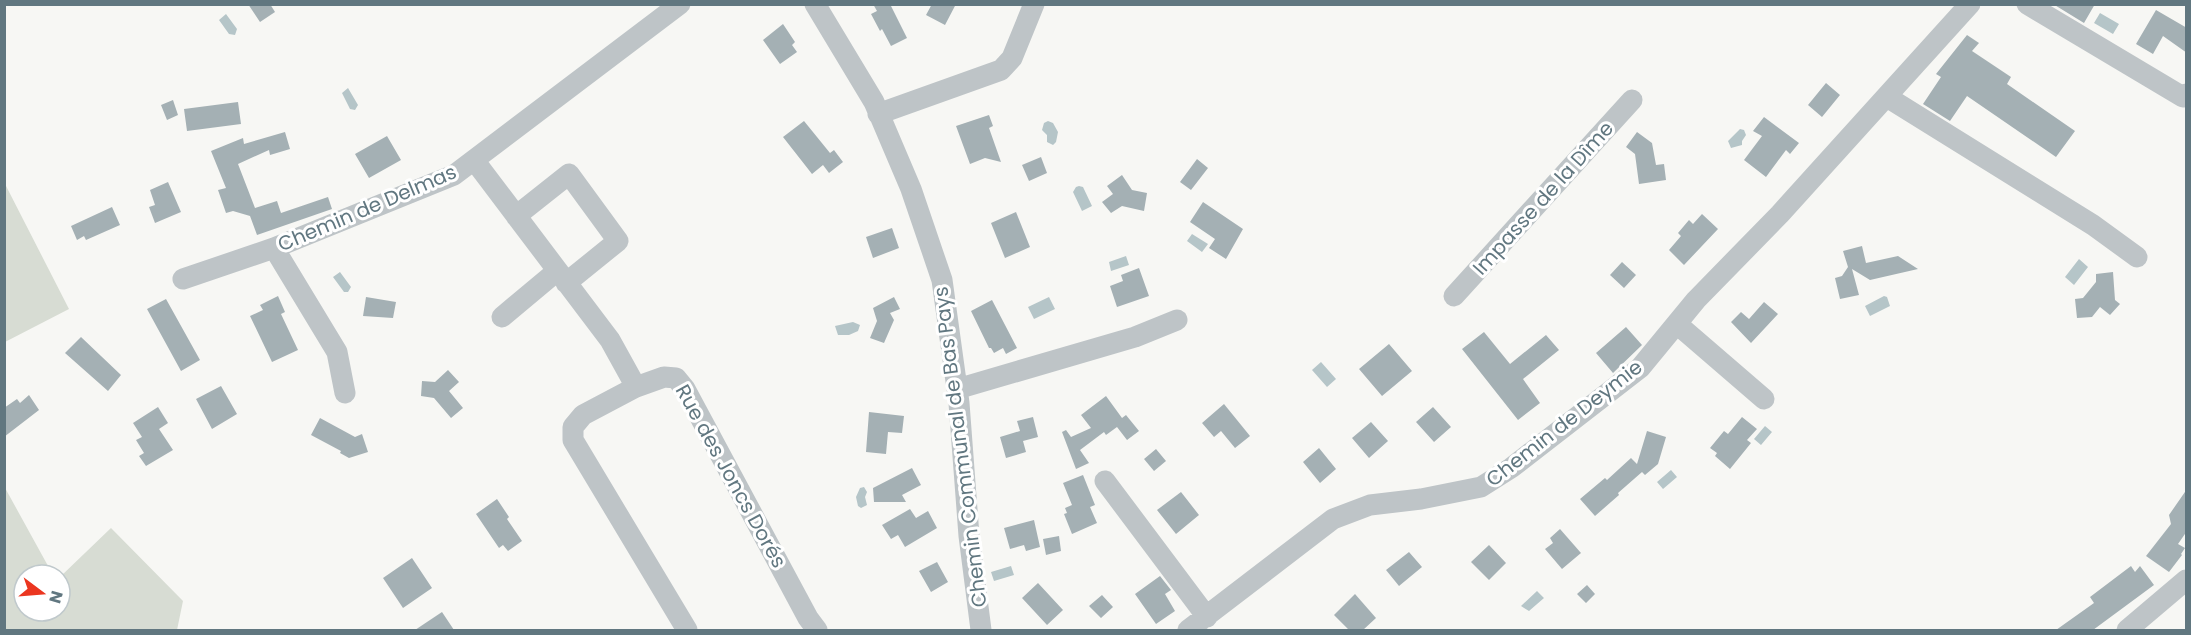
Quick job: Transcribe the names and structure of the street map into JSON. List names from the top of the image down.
{
  "streets": {
    "street": [
      "Impasse de la Dîme",
      "Chemin de Delmas",
      "Chemin de Deymie",
      "Chemin Communal de Bas Pays",
      "Rue des Joncs Dorés"
    ]
  },
  "north": "right"
}
